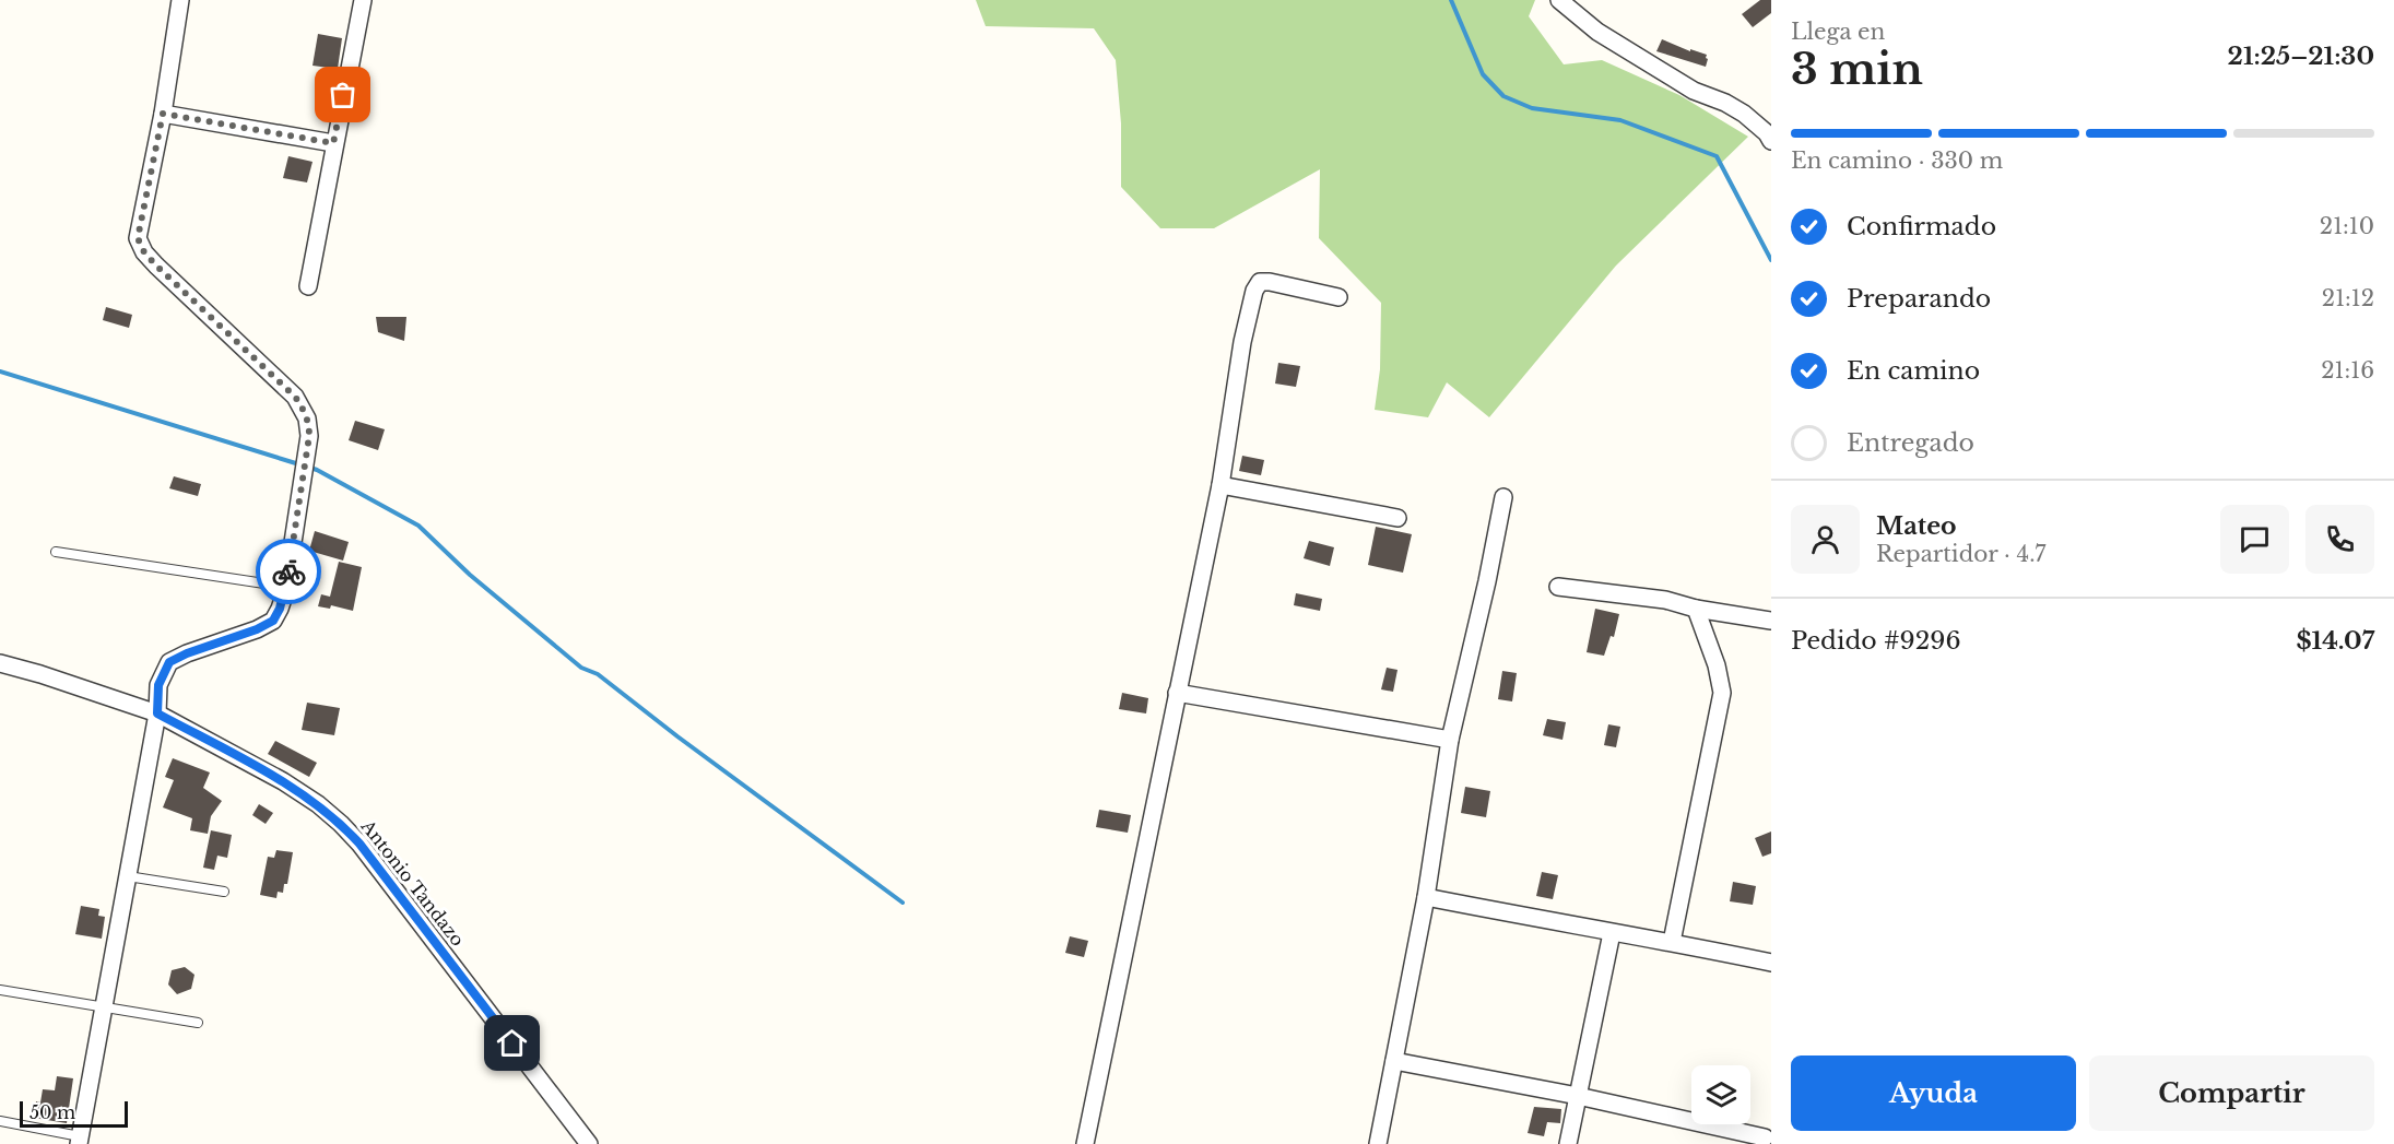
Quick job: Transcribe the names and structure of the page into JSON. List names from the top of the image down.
{
  "streets": {
    "street": ["Antonio Tandazo"]
  },
  "scale_bar": "50 m",
  "page": {
    "heading": ["3 min", "Llega en", "21:25–21:30"],
    "panel": [
      "Mateo",
      "Repartidor · 4.7",
      "Pedido #9296",
      "$14.07"
    ],
    "bar": "En camino · 330 m",
    "list": [
      ["Confirmado", "21:10"],
      ["Preparando", "21:12"],
      ["En camino", "21:16"],
      "Entregado"
    ],
    "buttons": ["Ayuda", "Compartir"],
    "scale": "50 m"
  }
}
